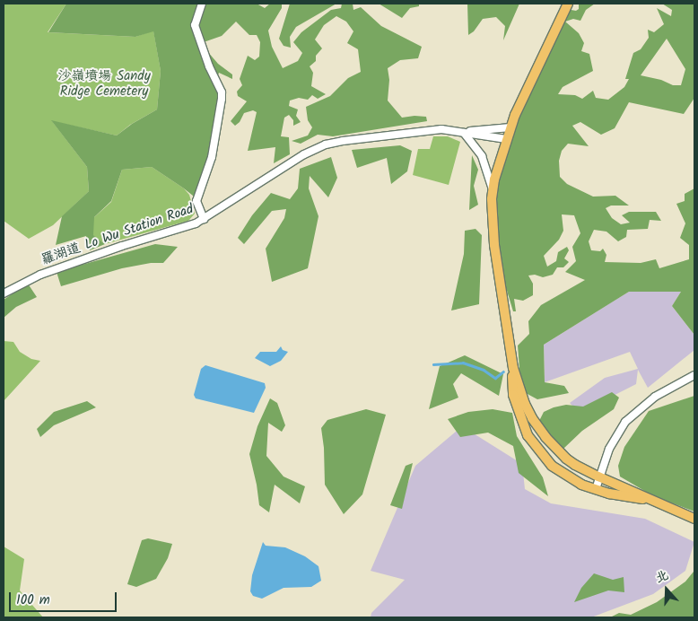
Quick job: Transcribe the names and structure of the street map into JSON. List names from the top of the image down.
{
  "streets": {
    "street": ["羅湖道 Lo Wu Station Road"]
  },
  "parks": ["沙嶺墳場 Sandy Ridge Cemetery"],
  "scale_bar": "100 m",
  "north": "top"
}
